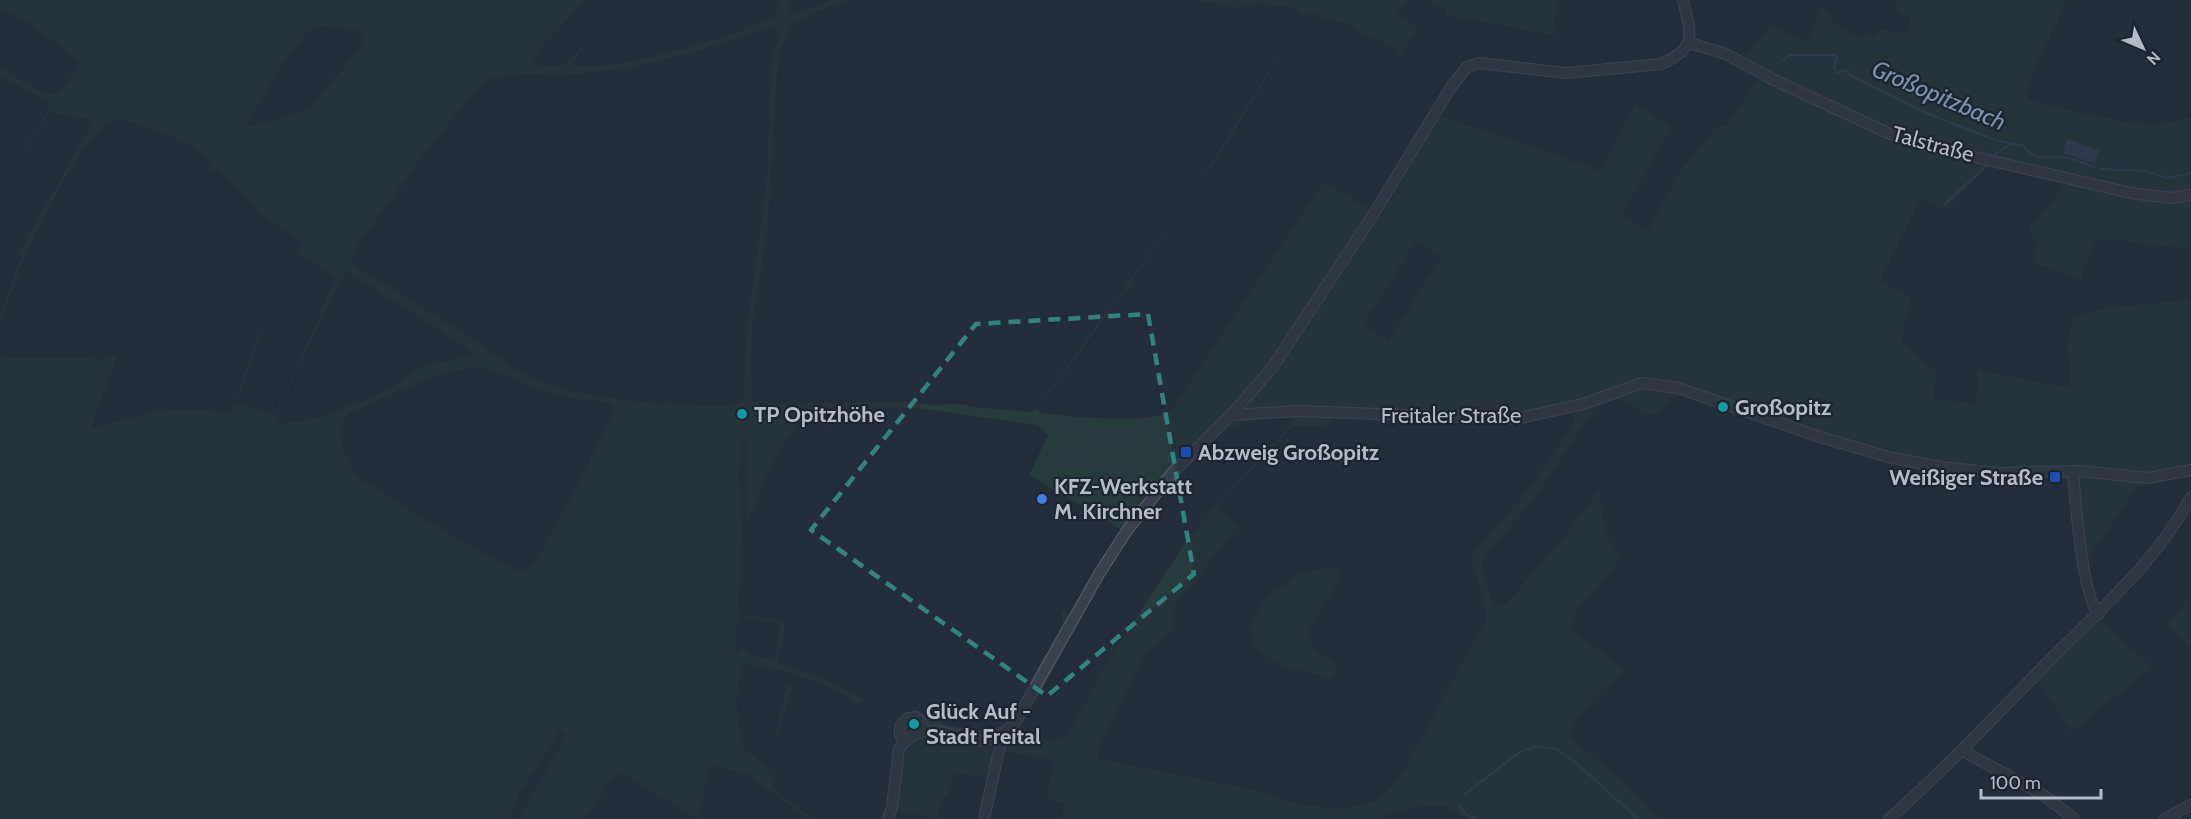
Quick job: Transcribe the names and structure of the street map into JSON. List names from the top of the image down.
{
  "streets": {
    "street": ["Talstraße", "Freitaler Straße"]
  },
  "water": ["Großopitzbach"],
  "places": {
    "other": [
      "Großopitz",
      "TP Opitzhöhe",
      "KFZ-Werkstatt M. Kirchner",
      "Glück Auf - Stadt Freital"
    ],
    "transit": ["Abzweig Großopitz", "Weißiger Straße"]
  },
  "scale_bar": "100 m",
  "north": "bottom right"
}
